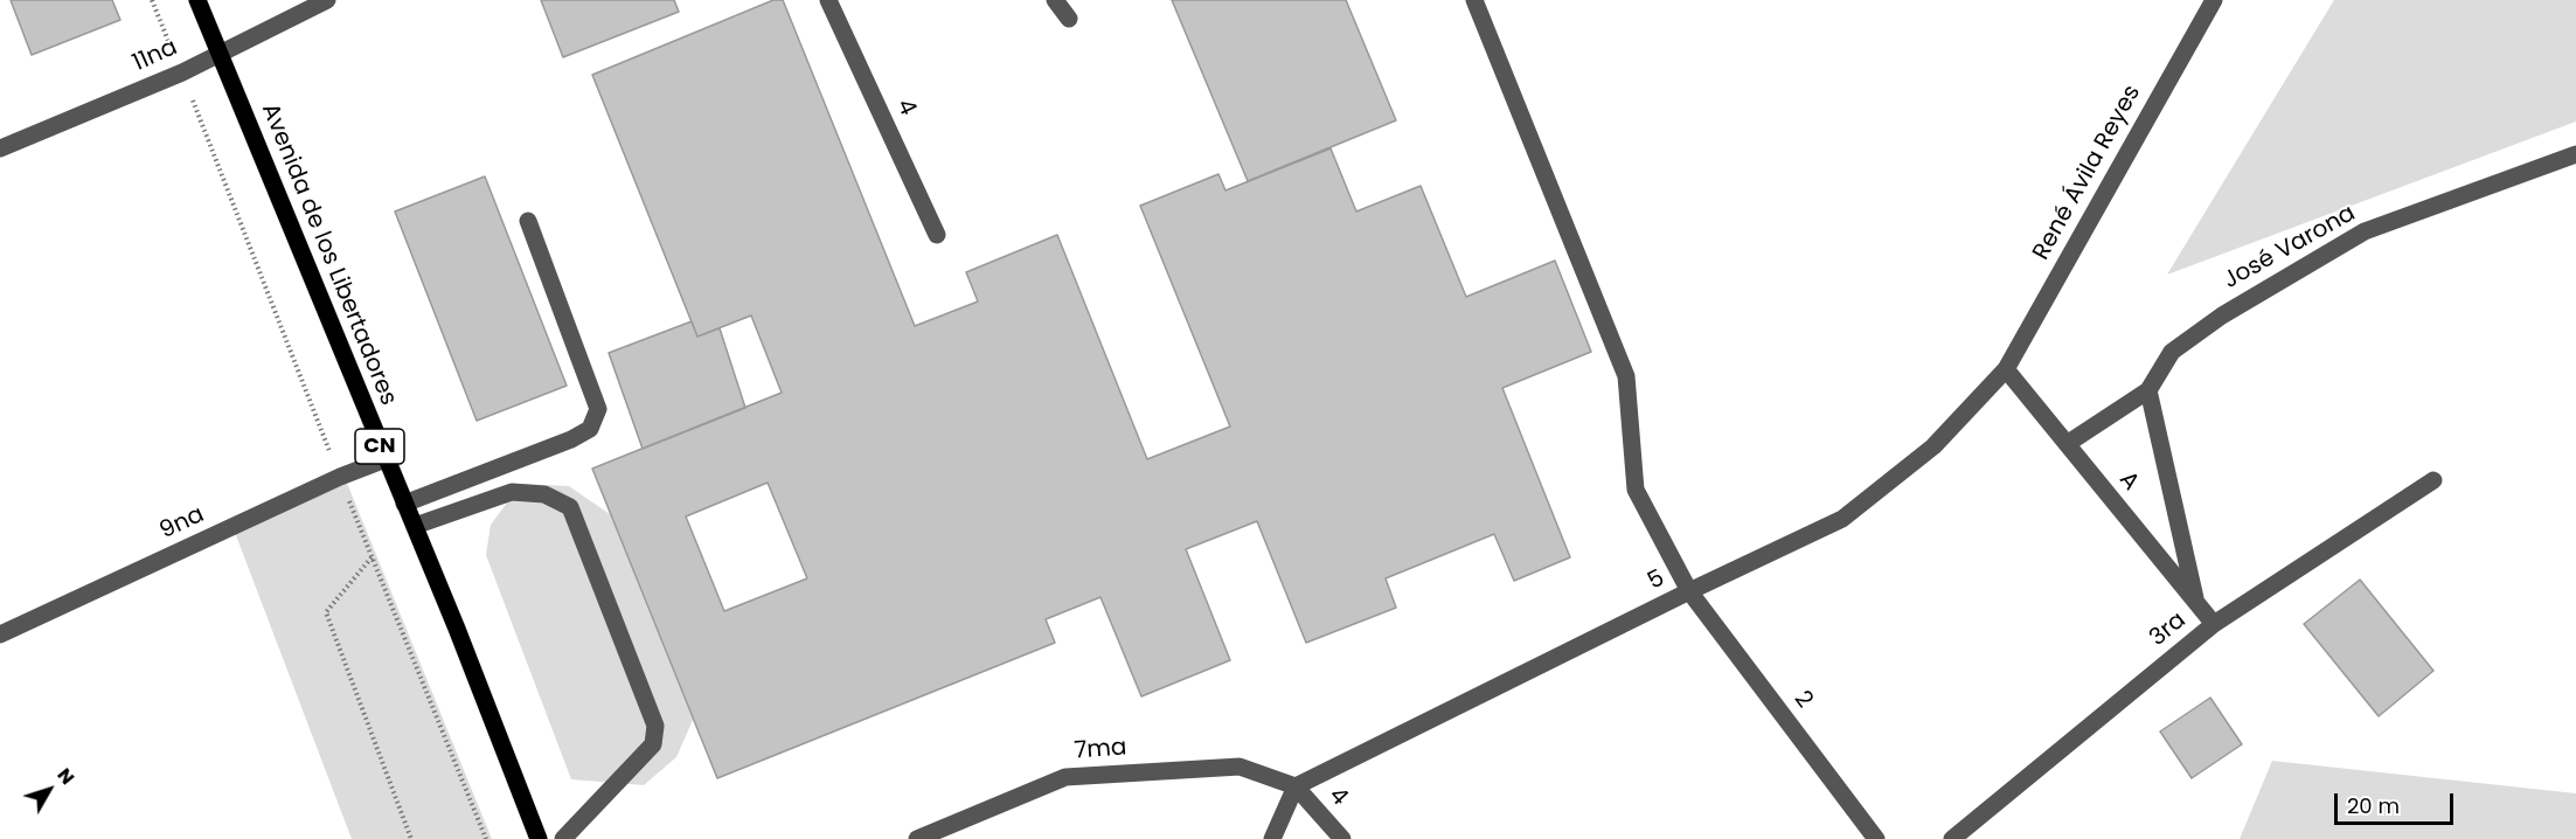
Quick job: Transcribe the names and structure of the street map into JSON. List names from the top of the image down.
{
  "streets": {
    "main road": ["Avenida de los Libertadores", "CN"],
    "street": [
      "11na",
      "4",
      "René Ávila Reyes",
      "José Varona",
      "A",
      "9na",
      "5",
      "3ra",
      "2",
      "7ma"
    ]
  },
  "crossings": [
    ["11na", "Avenida de los Libertadores"],
    ["4", "5"],
    ["4", "7ma"],
    ["René Ávila Reyes", "A"],
    ["René Ávila Reyes", "5"],
    ["José Varona", "A"],
    ["Avenida de los Libertadores", "9na"],
    ["A", "5"],
    ["A", "3ra"],
    ["5", "2"],
    ["5", "7ma"]
  ],
  "scale_bar": "20 m",
  "north": "top right"
}
